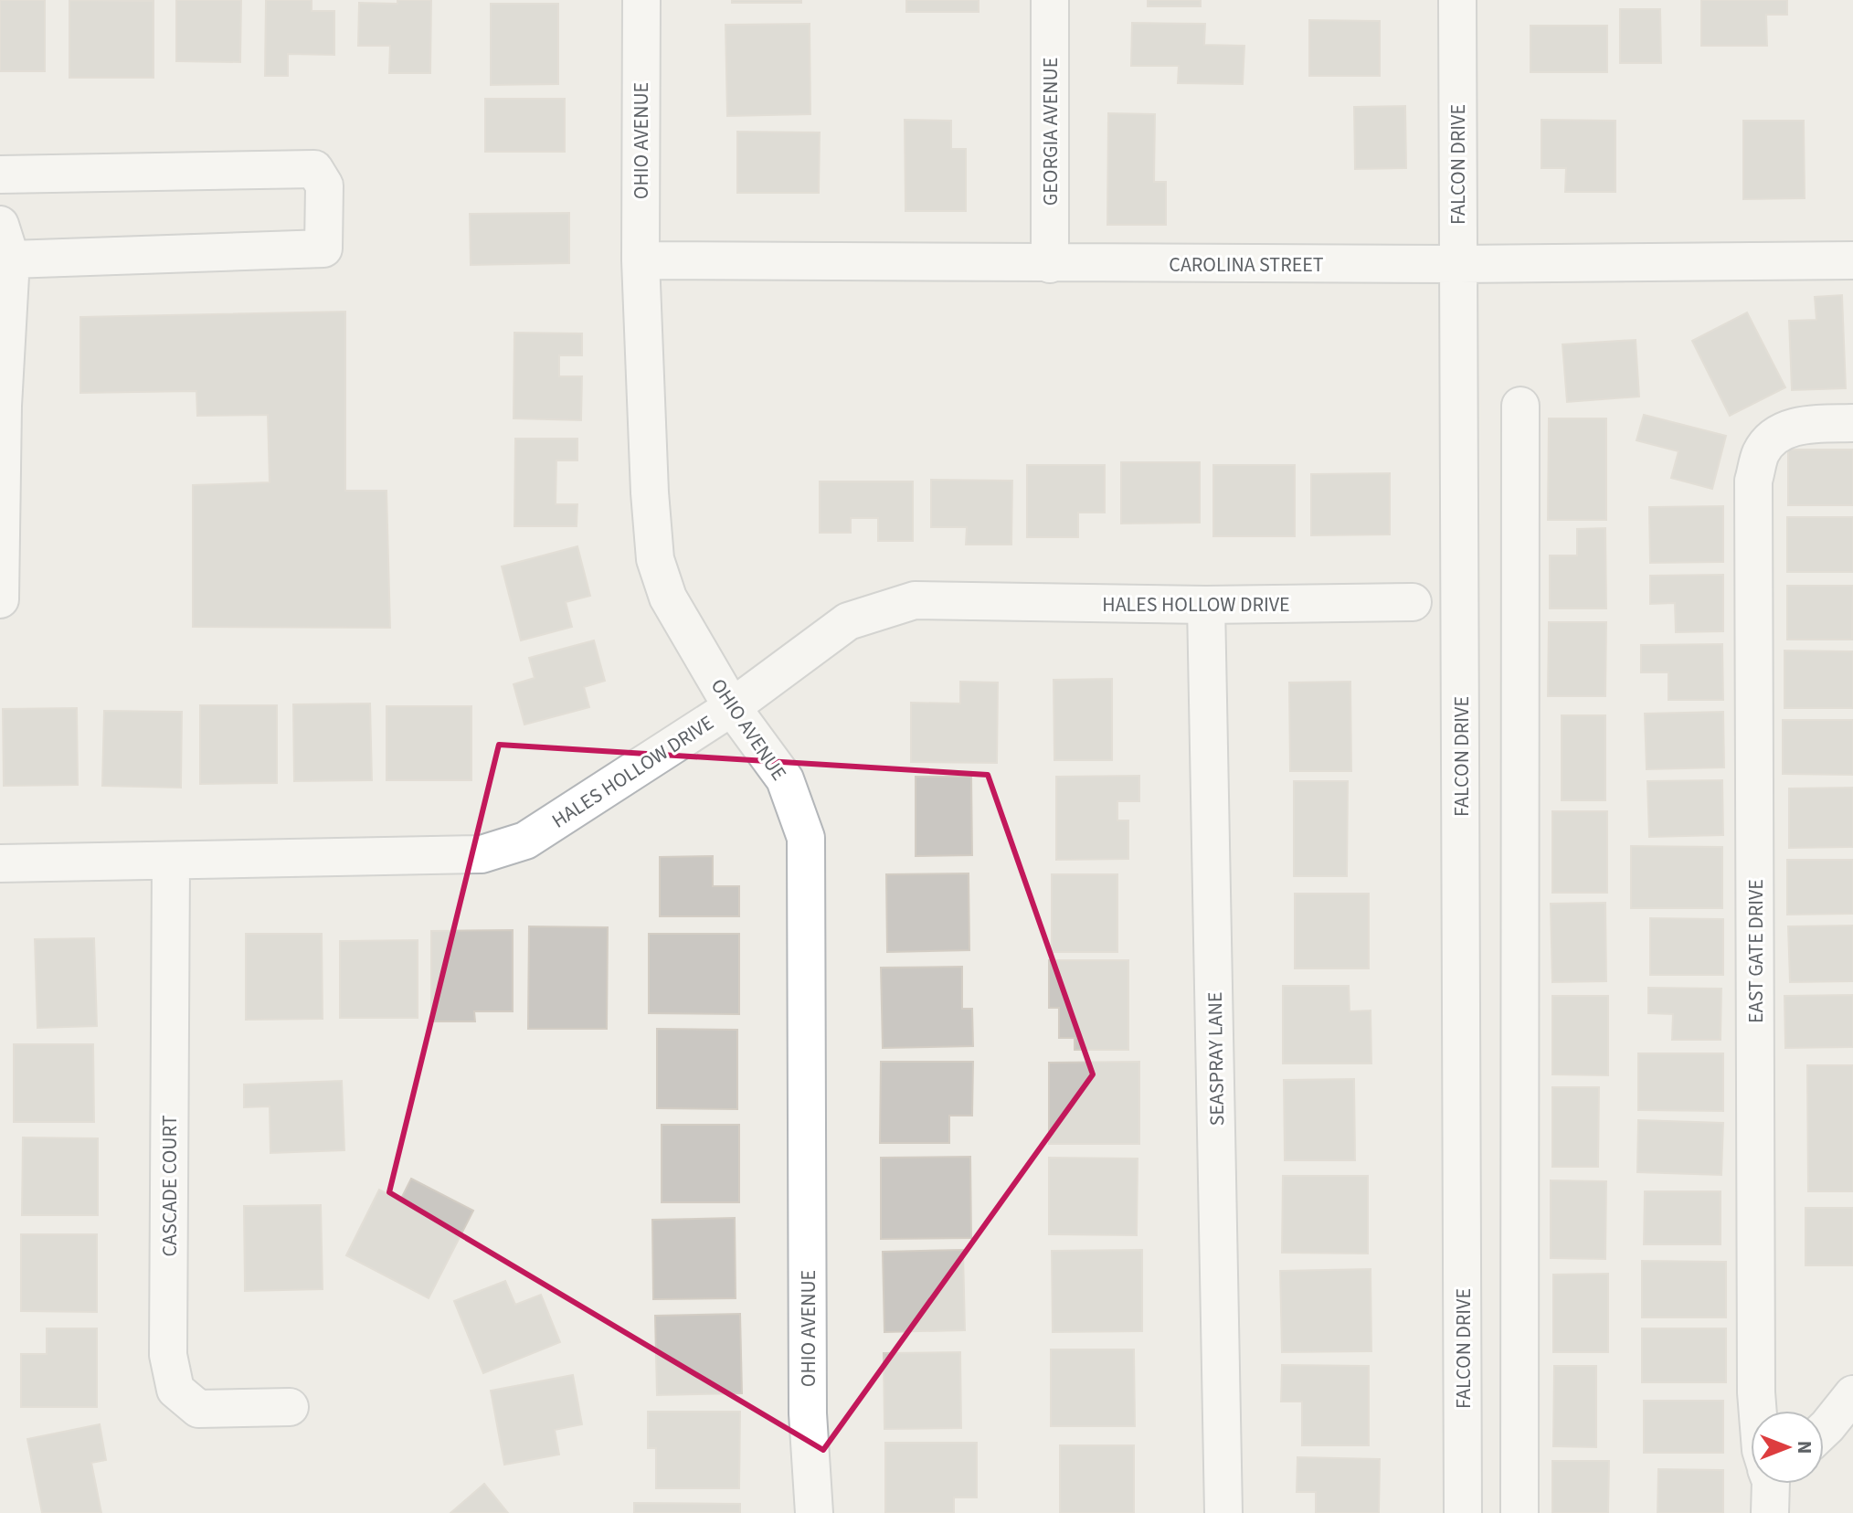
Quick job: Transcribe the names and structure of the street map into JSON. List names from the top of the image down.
{
  "streets": {
    "street": [
      "GEORGIA AVENUE",
      "OHIO AVENUE",
      "FALCON DRIVE",
      "CAROLINA STREET",
      "HALES HOLLOW DRIVE",
      "EAST GATE DRIVE",
      "SEASPRAY LANE",
      "CASCADE COURT"
    ]
  },
  "crossings": [
    ["GEORGIA AVENUE", "CAROLINA STREET"],
    ["OHIO AVENUE", "CAROLINA STREET"],
    ["OHIO AVENUE", "HALES HOLLOW DRIVE"],
    ["FALCON DRIVE", "CAROLINA STREET"],
    ["HALES HOLLOW DRIVE", "SEASPRAY LANE"],
    ["HALES HOLLOW DRIVE", "CASCADE COURT"]
  ],
  "north": "right"
}
